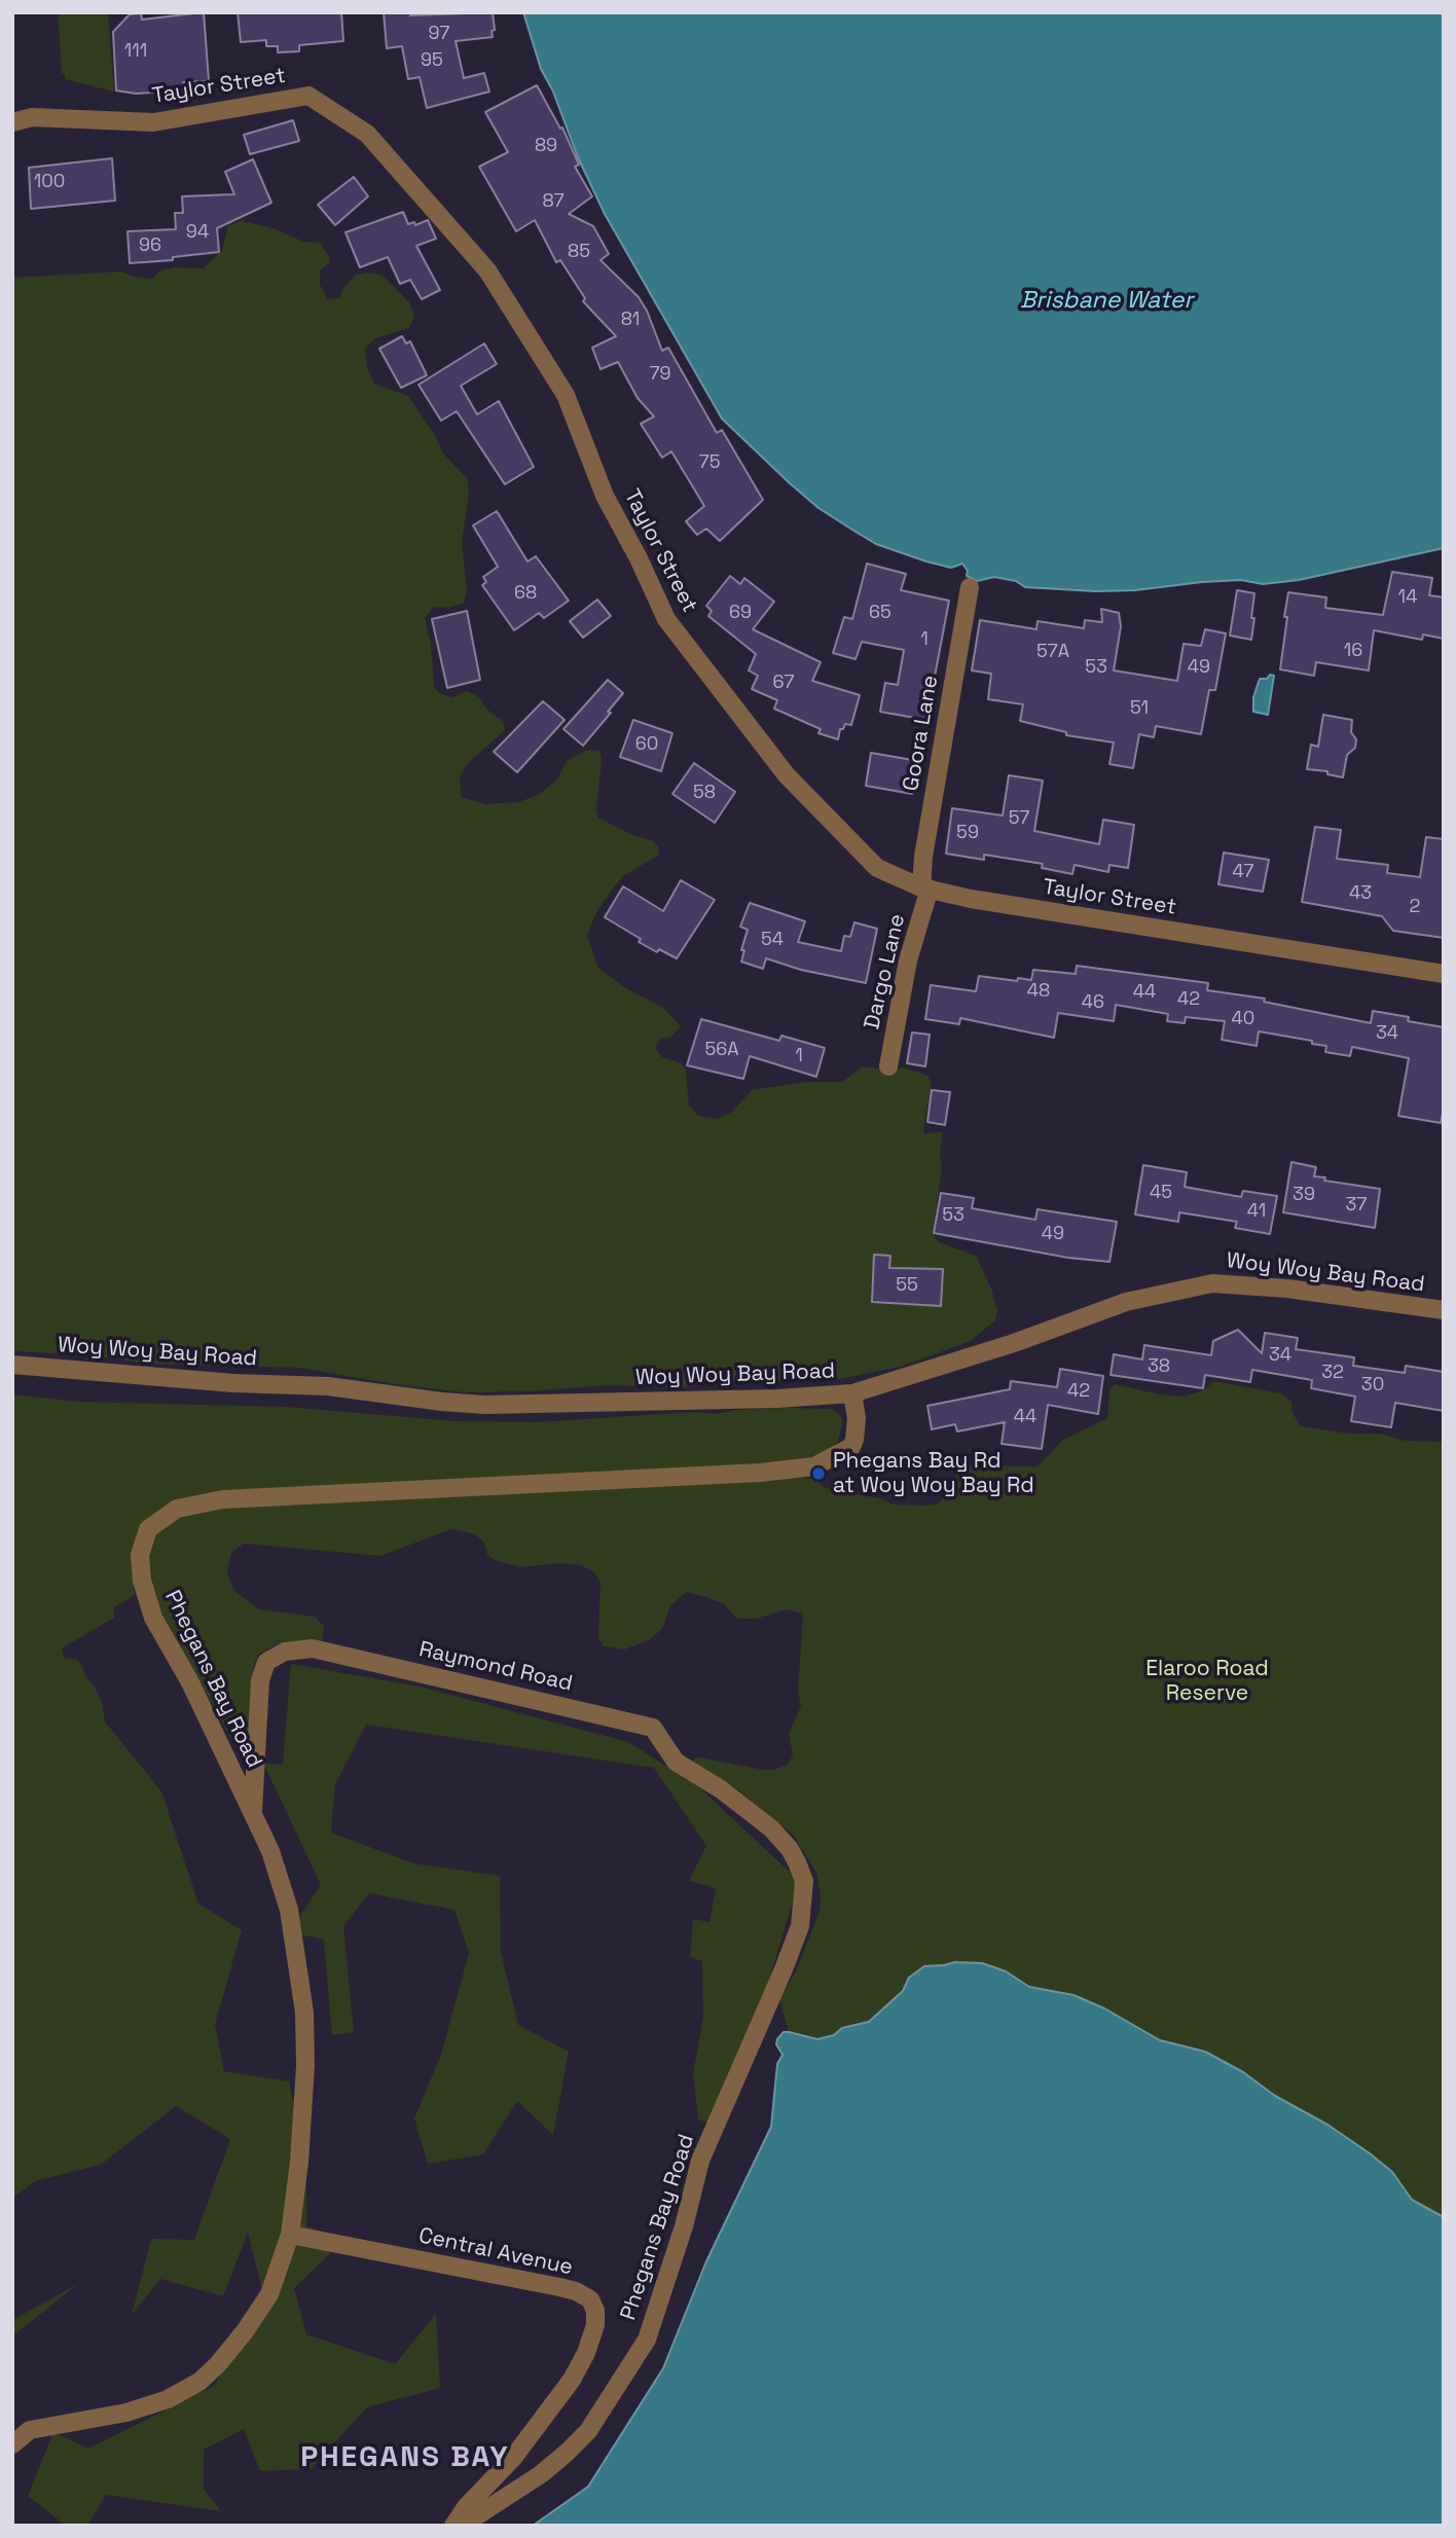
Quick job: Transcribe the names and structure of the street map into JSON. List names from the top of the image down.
{
  "streets": {
    "street": [
      "Taylor Street",
      "Goora Lane",
      "Dargo Lane",
      "Woy Woy Bay Road",
      "Raymond Road",
      "Phegans Bay Road",
      "Central Avenue"
    ]
  },
  "crossings": [
    ["Taylor Street", "Goora Lane"],
    ["Taylor Street", "Dargo Lane"],
    ["Goora Lane", "Dargo Lane"],
    ["Woy Woy Bay Road", "Phegans Bay Road"],
    ["Raymond Road", "Phegans Bay Road"],
    ["Phegans Bay Road", "Central Avenue"]
  ],
  "districts": ["PHEGANS BAY"],
  "water": ["Brisbane Water"],
  "parks": ["Elaroo Road Reserve"],
  "places": ["Phegans Bay Rd at Woy Woy Bay Rd"],
  "house_numbers": [
    "97",
    "111",
    "95",
    "89",
    "100",
    "87",
    "94",
    "96",
    "85",
    "81",
    "79",
    "75",
    "68",
    "14",
    "69",
    "65",
    "1",
    "16",
    "57A",
    "53",
    "49",
    "67",
    "51",
    "60",
    "58",
    "57",
    "59",
    "47",
    "43",
    "2",
    "54",
    "48",
    "44",
    "42",
    "46",
    "40",
    "34",
    "56A",
    "1",
    "45",
    "39",
    "37",
    "41",
    "53",
    "49",
    "55",
    "34",
    "38",
    "32",
    "30",
    "42",
    "44"
  ]
}
